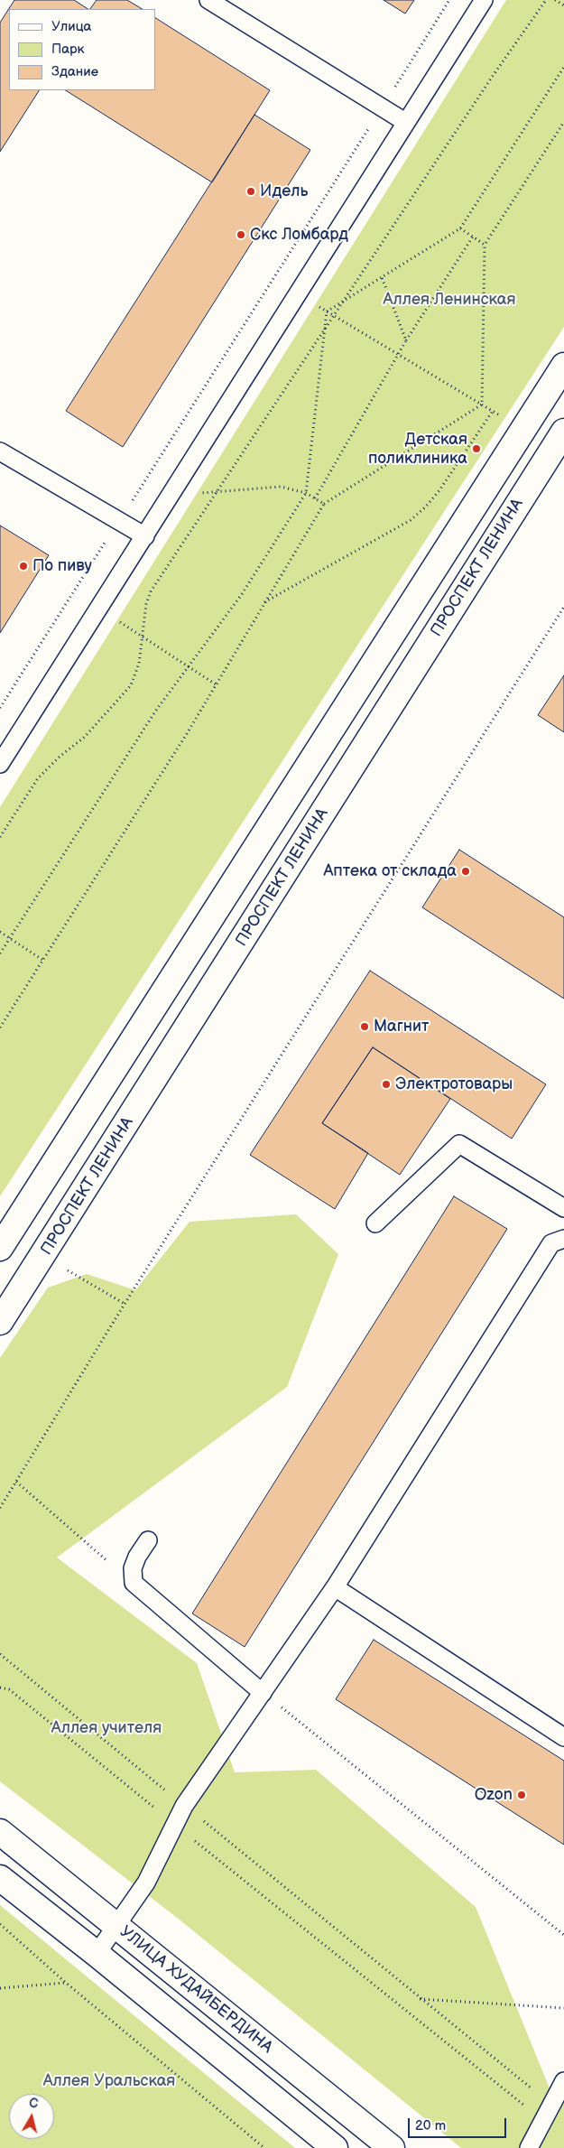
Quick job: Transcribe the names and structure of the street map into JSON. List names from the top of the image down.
{
  "streets": {
    "main road": ["ПРОСПЕКТ ЛЕНИНА", "УЛИЦА ХУДАЙБЕРДИНА"]
  },
  "parks": ["Аллея Ленинская", "Аллея учителя", "Аллея Уральская"],
  "places": [
    "Идель",
    "Скс Ломбард",
    "Детская поликлиника",
    "По пиву",
    "Аптека от склада",
    "Магнит",
    "Электротовары",
    "Ozon"
  ],
  "legend": ["Улица", "Парк", "Здание"],
  "scale_bar": "20 m",
  "north": "top"
}
